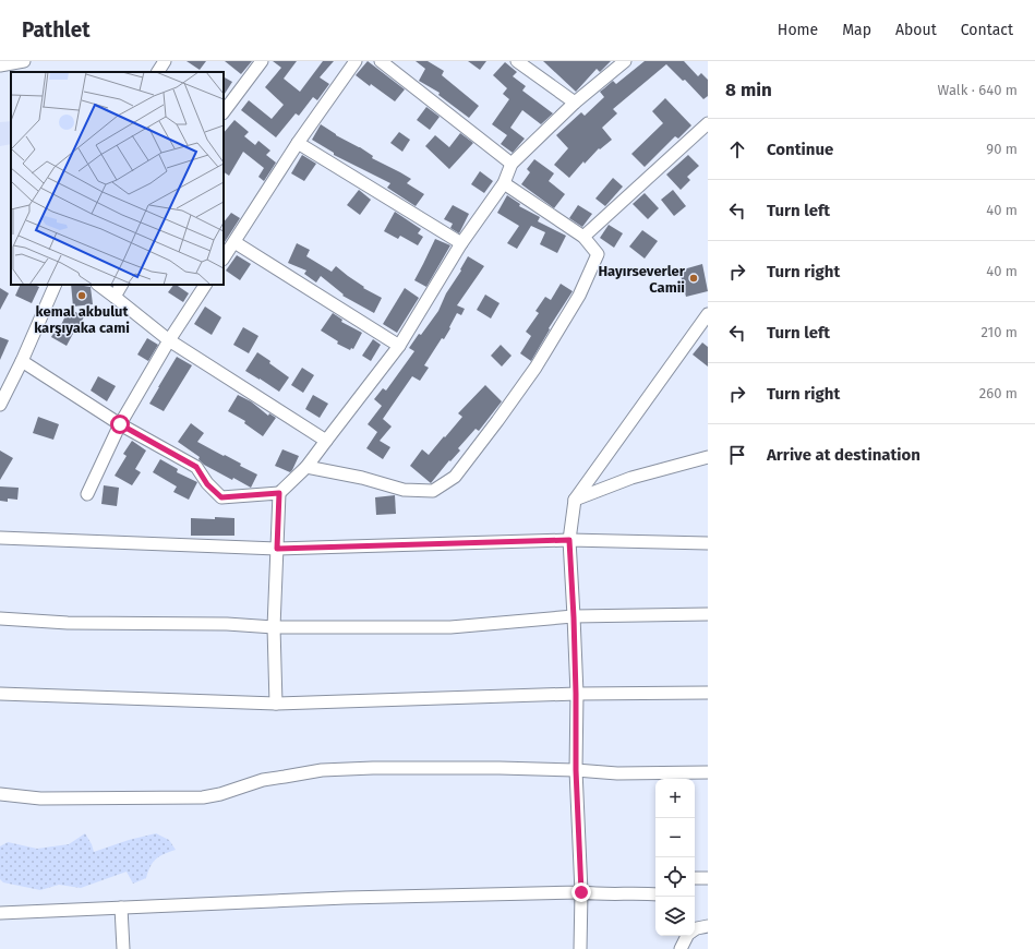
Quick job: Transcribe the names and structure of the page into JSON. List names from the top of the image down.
{
  "places": ["Hayırseverler Camii", "kemal akbulut karşıyaka cami"],
  "page": {
    "header": "Pathlet",
    "nav": [
      "Home",
      "Map",
      "About",
      "Contact"
    ],
    "heading": ["8 min", "Walk · 640 m"],
    "list": [
      ["Continue", "90 m"],
      ["Turn left", "40 m"],
      ["Turn right", "40 m"],
      ["Turn left", "210 m"],
      ["Turn right", "260 m"],
      "Arrive at destination"
    ],
    "map_buttons": ["+", "−"]
  }
}
